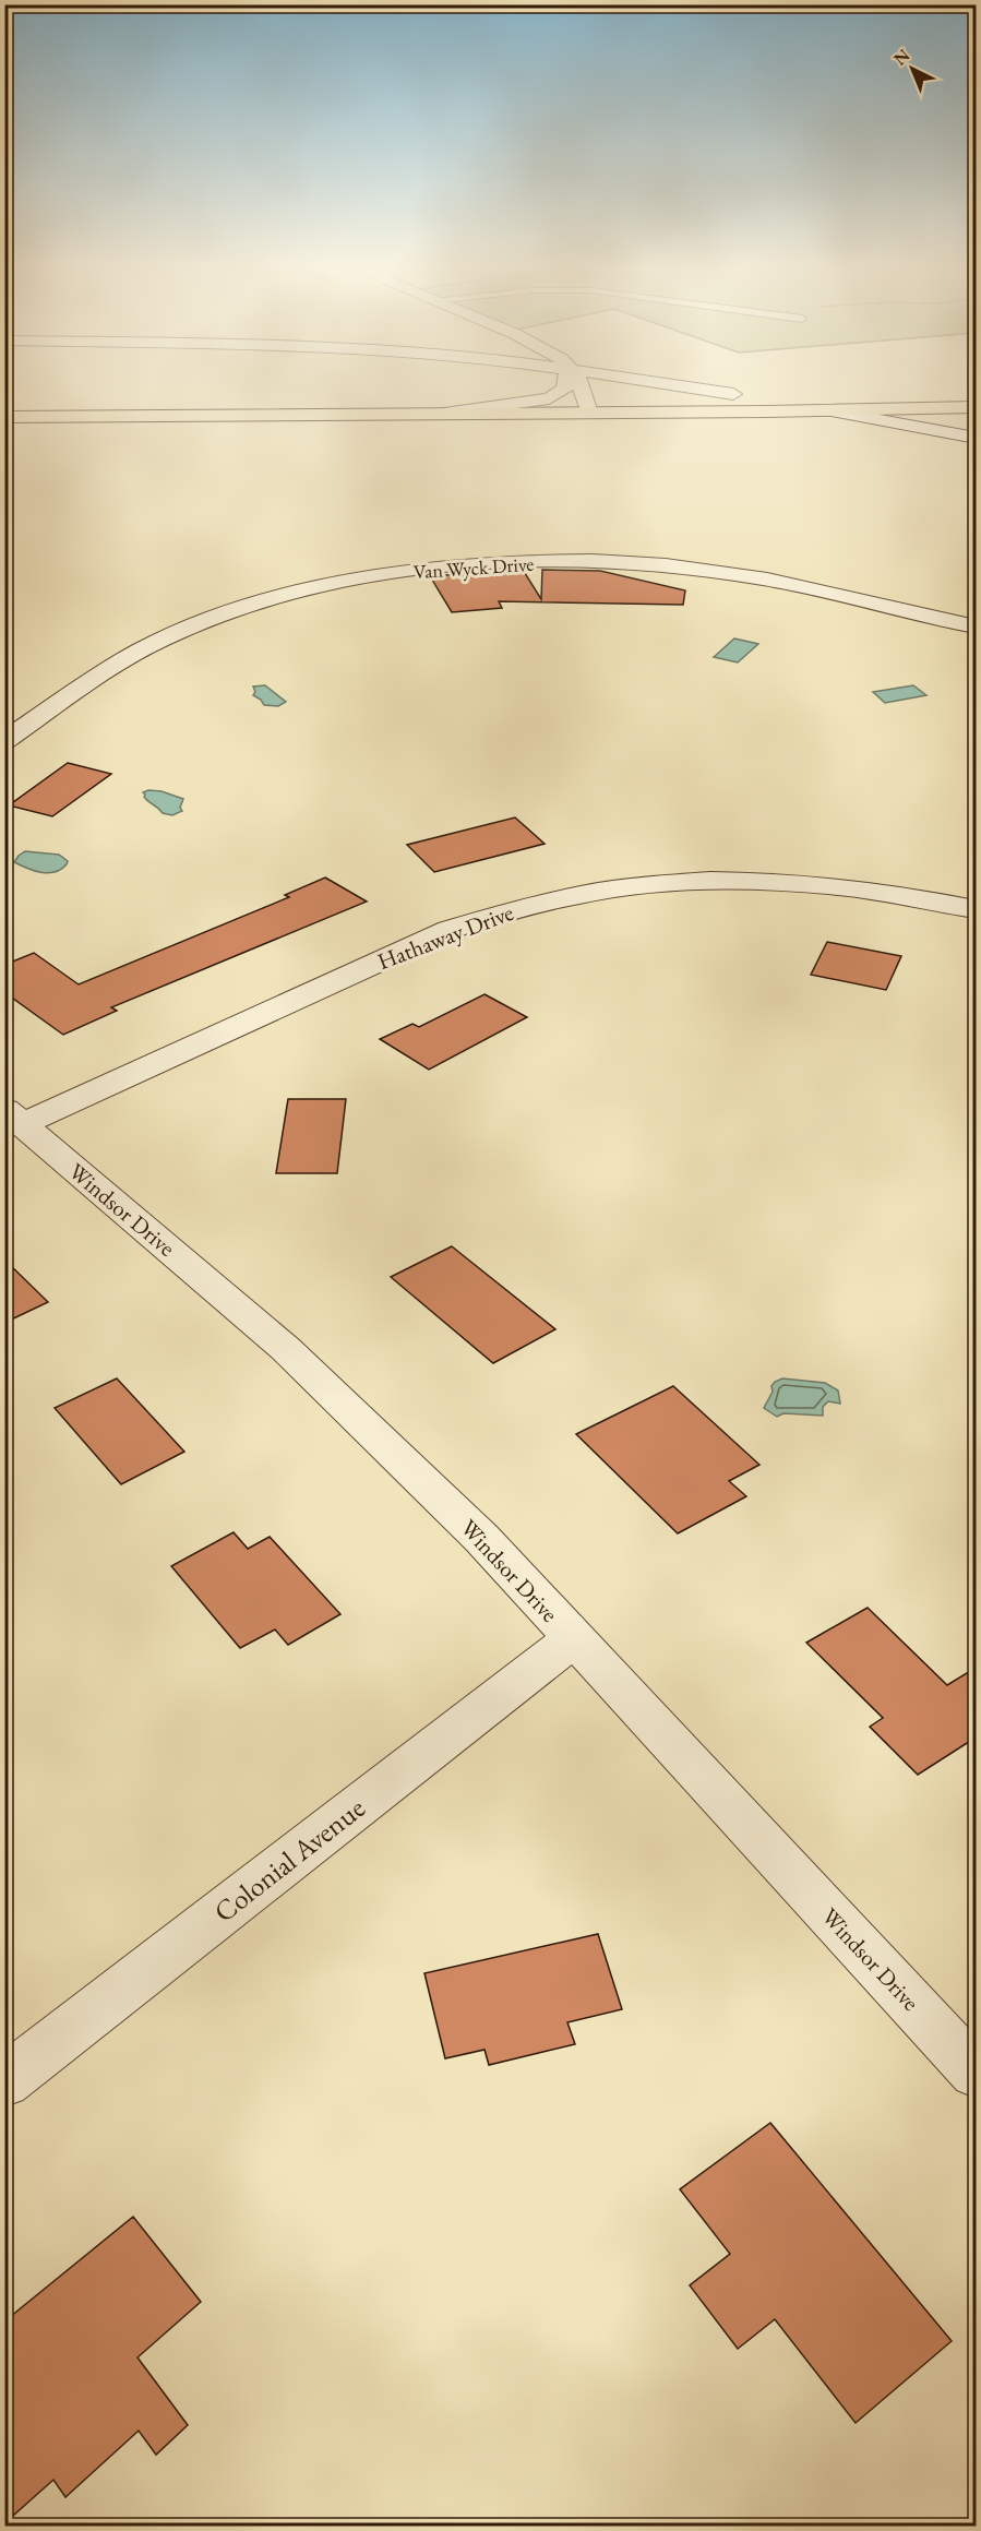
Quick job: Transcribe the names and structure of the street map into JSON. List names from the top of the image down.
{
  "streets": {
    "street": [
      "Van Wyck Drive",
      "Hathaway Drive",
      "Windsor Drive",
      "Colonial Avenue"
    ]
  },
  "crossings": [
    ["Hathaway Drive", "Windsor Drive"],
    ["Windsor Drive", "Colonial Avenue"]
  ],
  "north": "top left"
}
